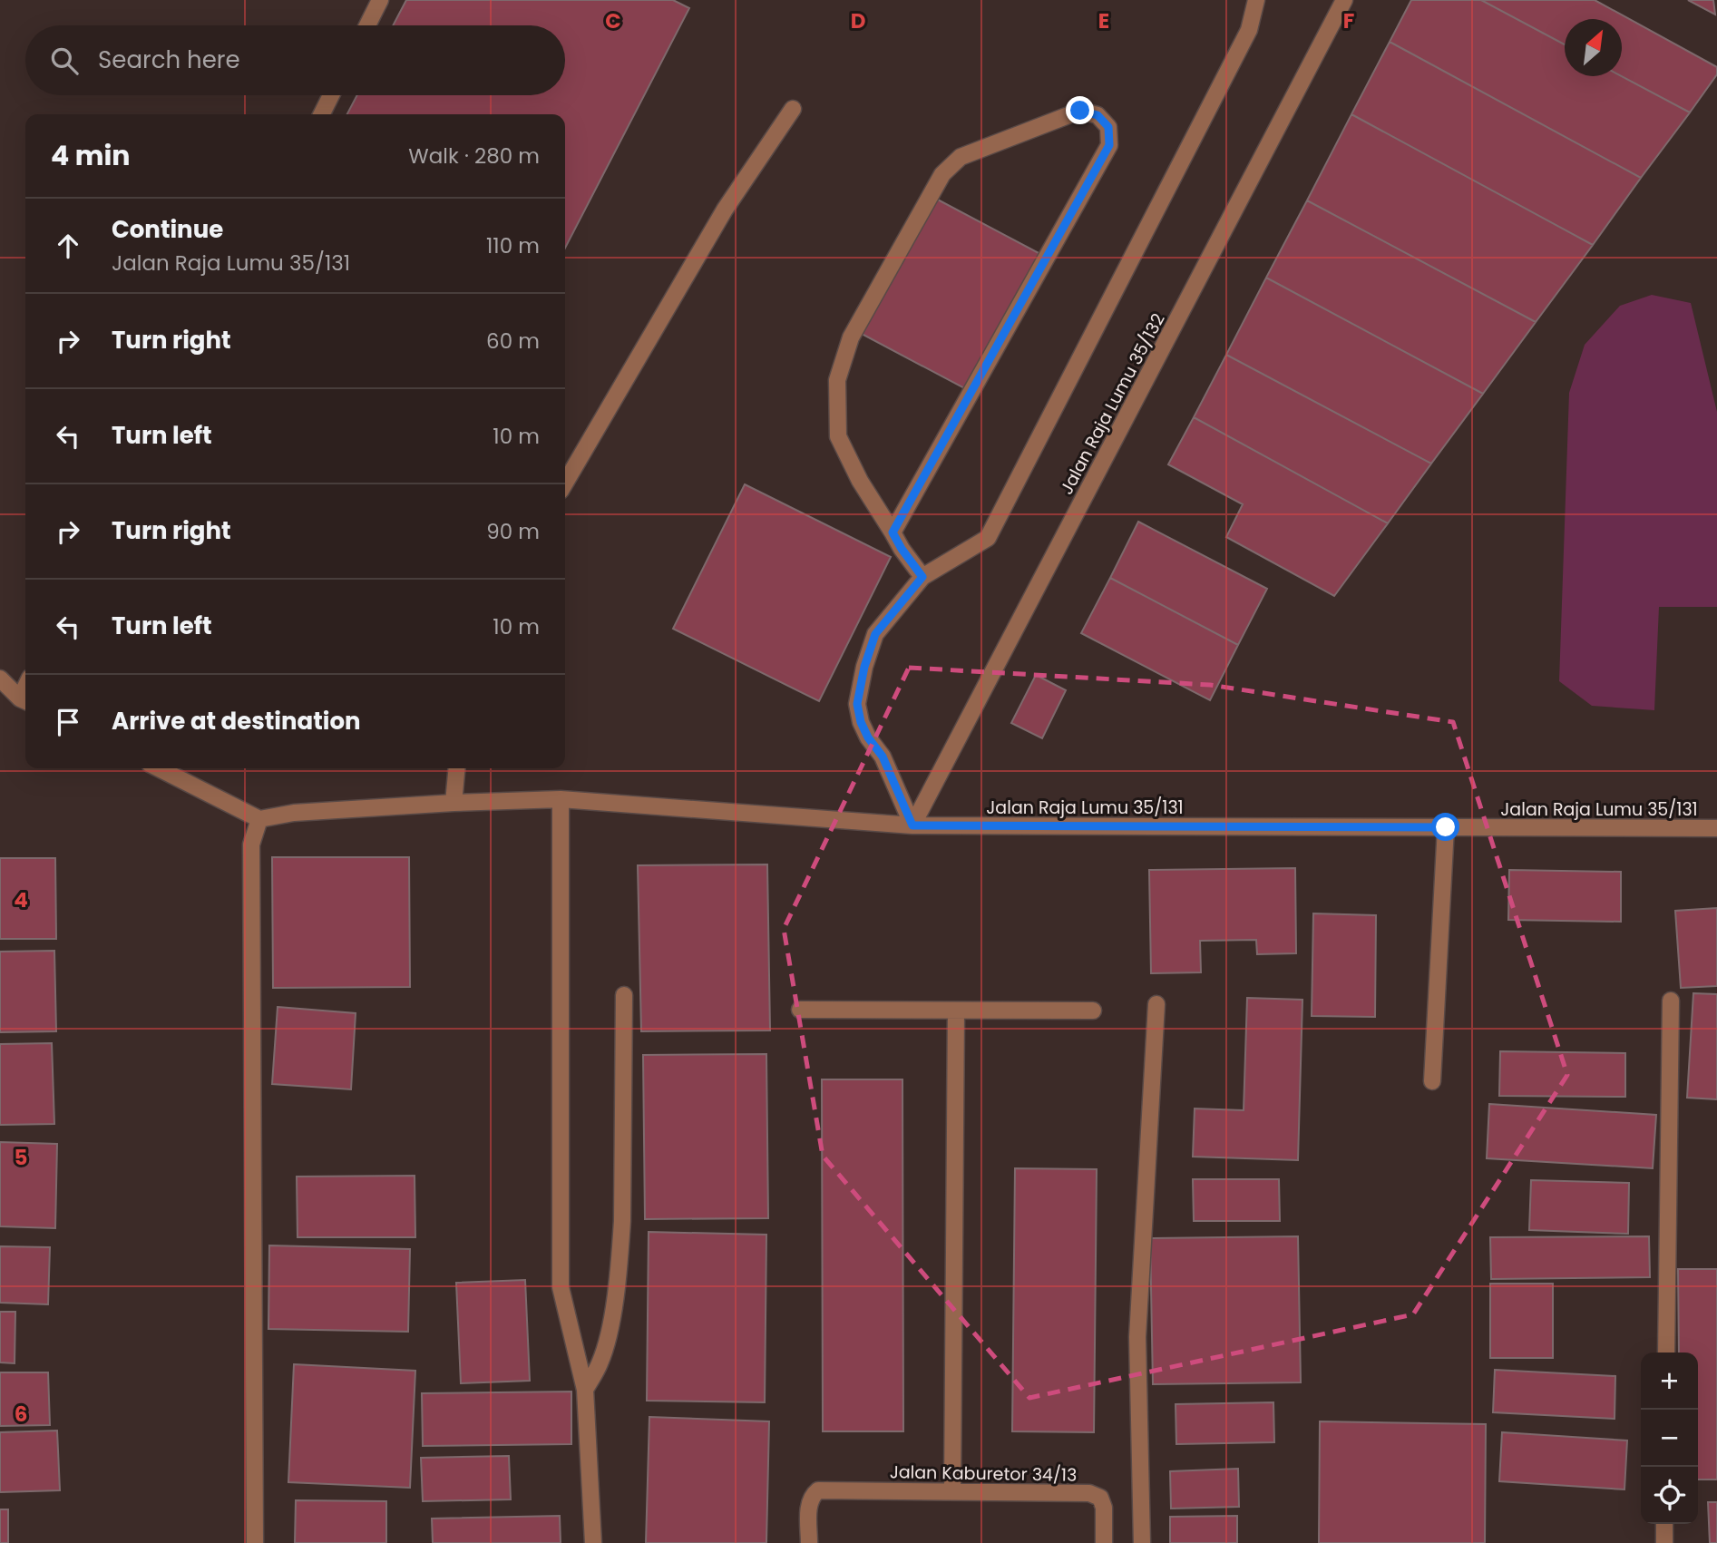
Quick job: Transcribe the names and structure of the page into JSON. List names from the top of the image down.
{
  "streets": {
    "street": ["Jalan Raja Lumu 35/132", "Jalan Raja Lumu 35/131", "Jalan Kaburetor 34/13"]
  },
  "crossings": [
    ["Jalan Raja Lumu 35/132", "Jalan Raja Lumu 35/131"]
  ],
  "north": "top right",
  "page": {
    "search": "Search here",
    "heading": ["4 min", "Walk · 280 m"],
    "list": [
      ["Continue", "Jalan Raja Lumu 35/131", "110 m"],
      ["Turn right", "60 m"],
      ["Turn left", "10 m"],
      ["Turn right", "90 m"],
      ["Turn left", "10 m"],
      "Arrive at destination"
    ],
    "map_buttons": ["+", "−"]
  },
  "grid": {
    "columns": [
      "C",
      "D",
      "E",
      "F"
    ],
    "rows": ["4", "5", "6"]
  }
}
